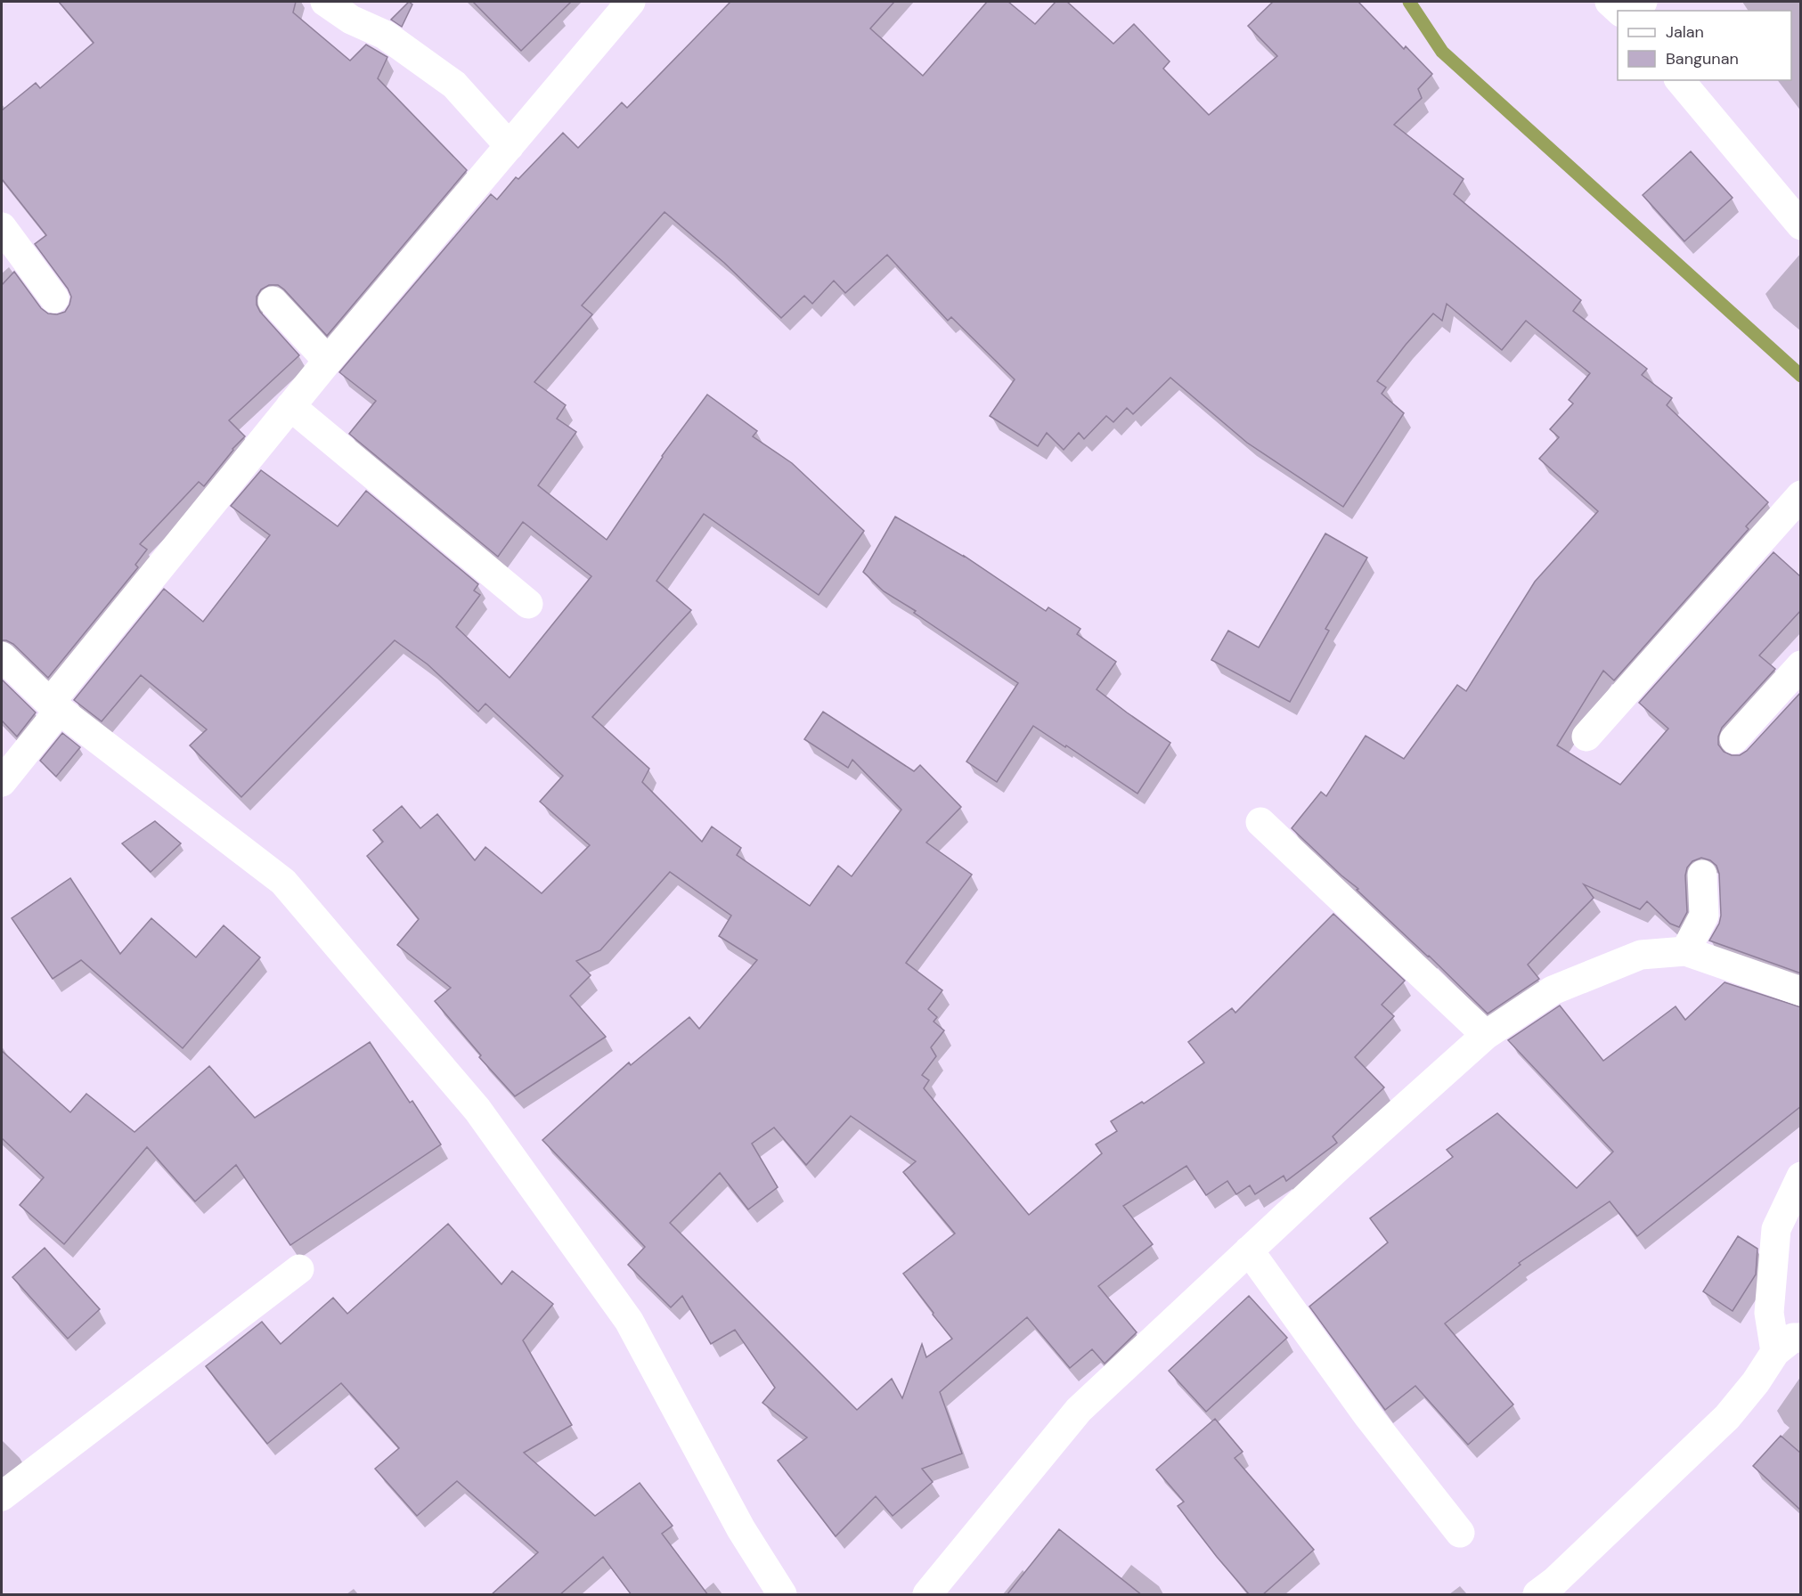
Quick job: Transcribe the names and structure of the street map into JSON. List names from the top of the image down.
{
  "legend": ["Jalan", "Bangunan"]
}
